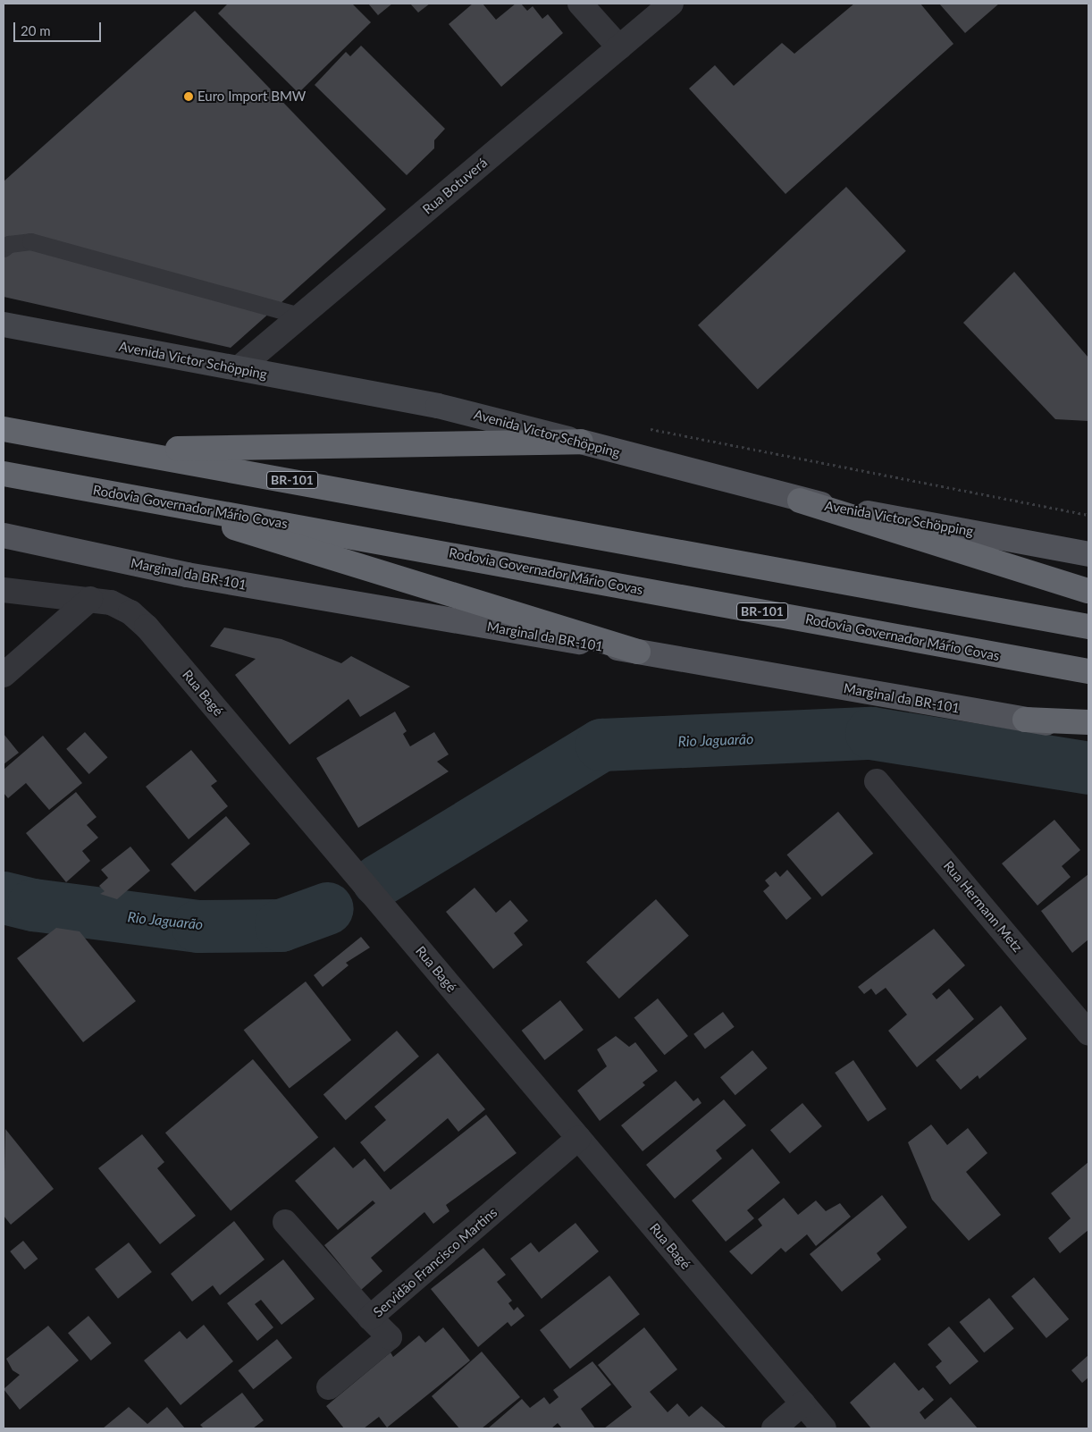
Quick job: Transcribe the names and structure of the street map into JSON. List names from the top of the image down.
{
  "streets": {
    "highway": ["BR-101", "Rodovia Governador Mário Covas"],
    "main road": ["Avenida Victor Schöpping", "Marginal da BR-101"],
    "street": [
      "Rua Botuverá",
      "Rua Bagé",
      "Rua Hermann Metz",
      "Servidão Francisco Martins"
    ]
  },
  "crossings": [
    ["Rua Botuverá", "Avenida Victor Schöpping"],
    ["Rua Bagé", "Servidão Francisco Martins"]
  ],
  "water": ["Rio Jaguarão"],
  "places": ["Euro Import BMW"],
  "scale_bar": "20 m"
}
